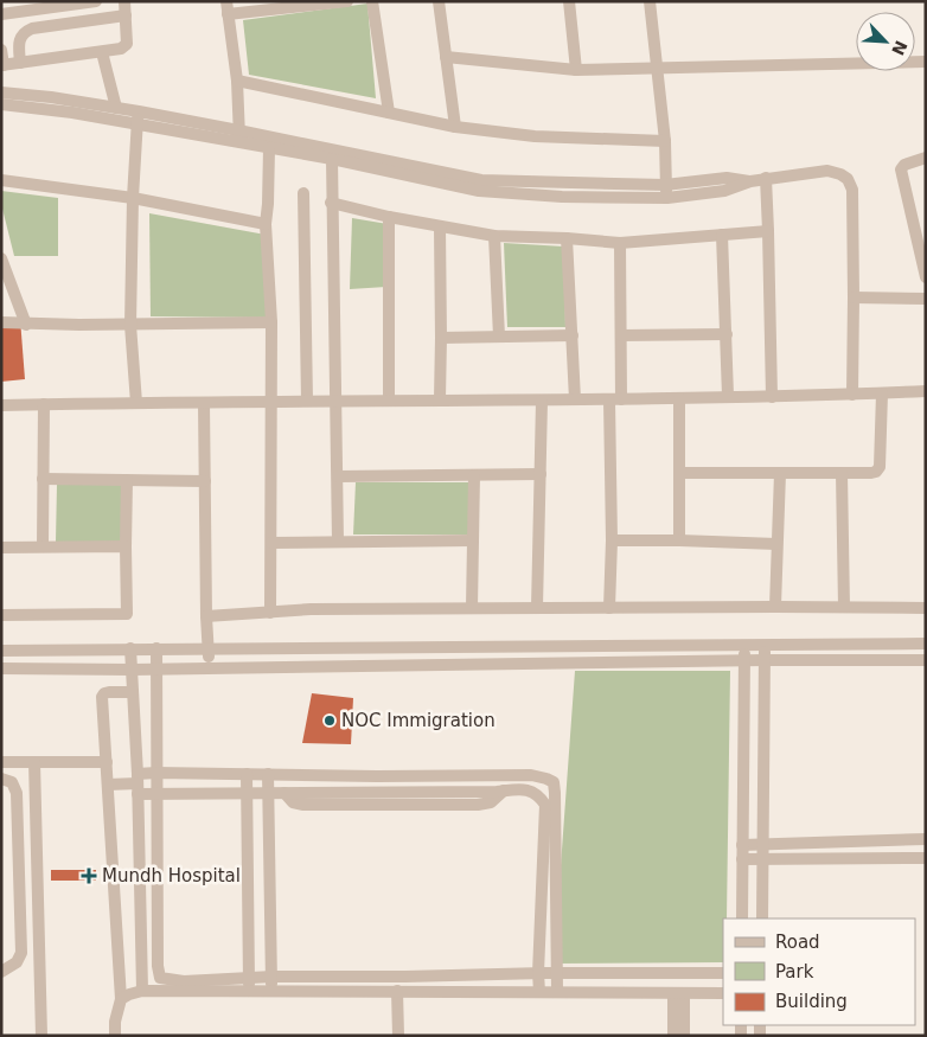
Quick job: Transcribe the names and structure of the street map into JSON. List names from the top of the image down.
{
  "places": {
    "other": ["NOC Immigration"],
    "health": ["Mundh Hospital"]
  },
  "legend": ["Road", "Park", "Building"],
  "north": "bottom right"
}
